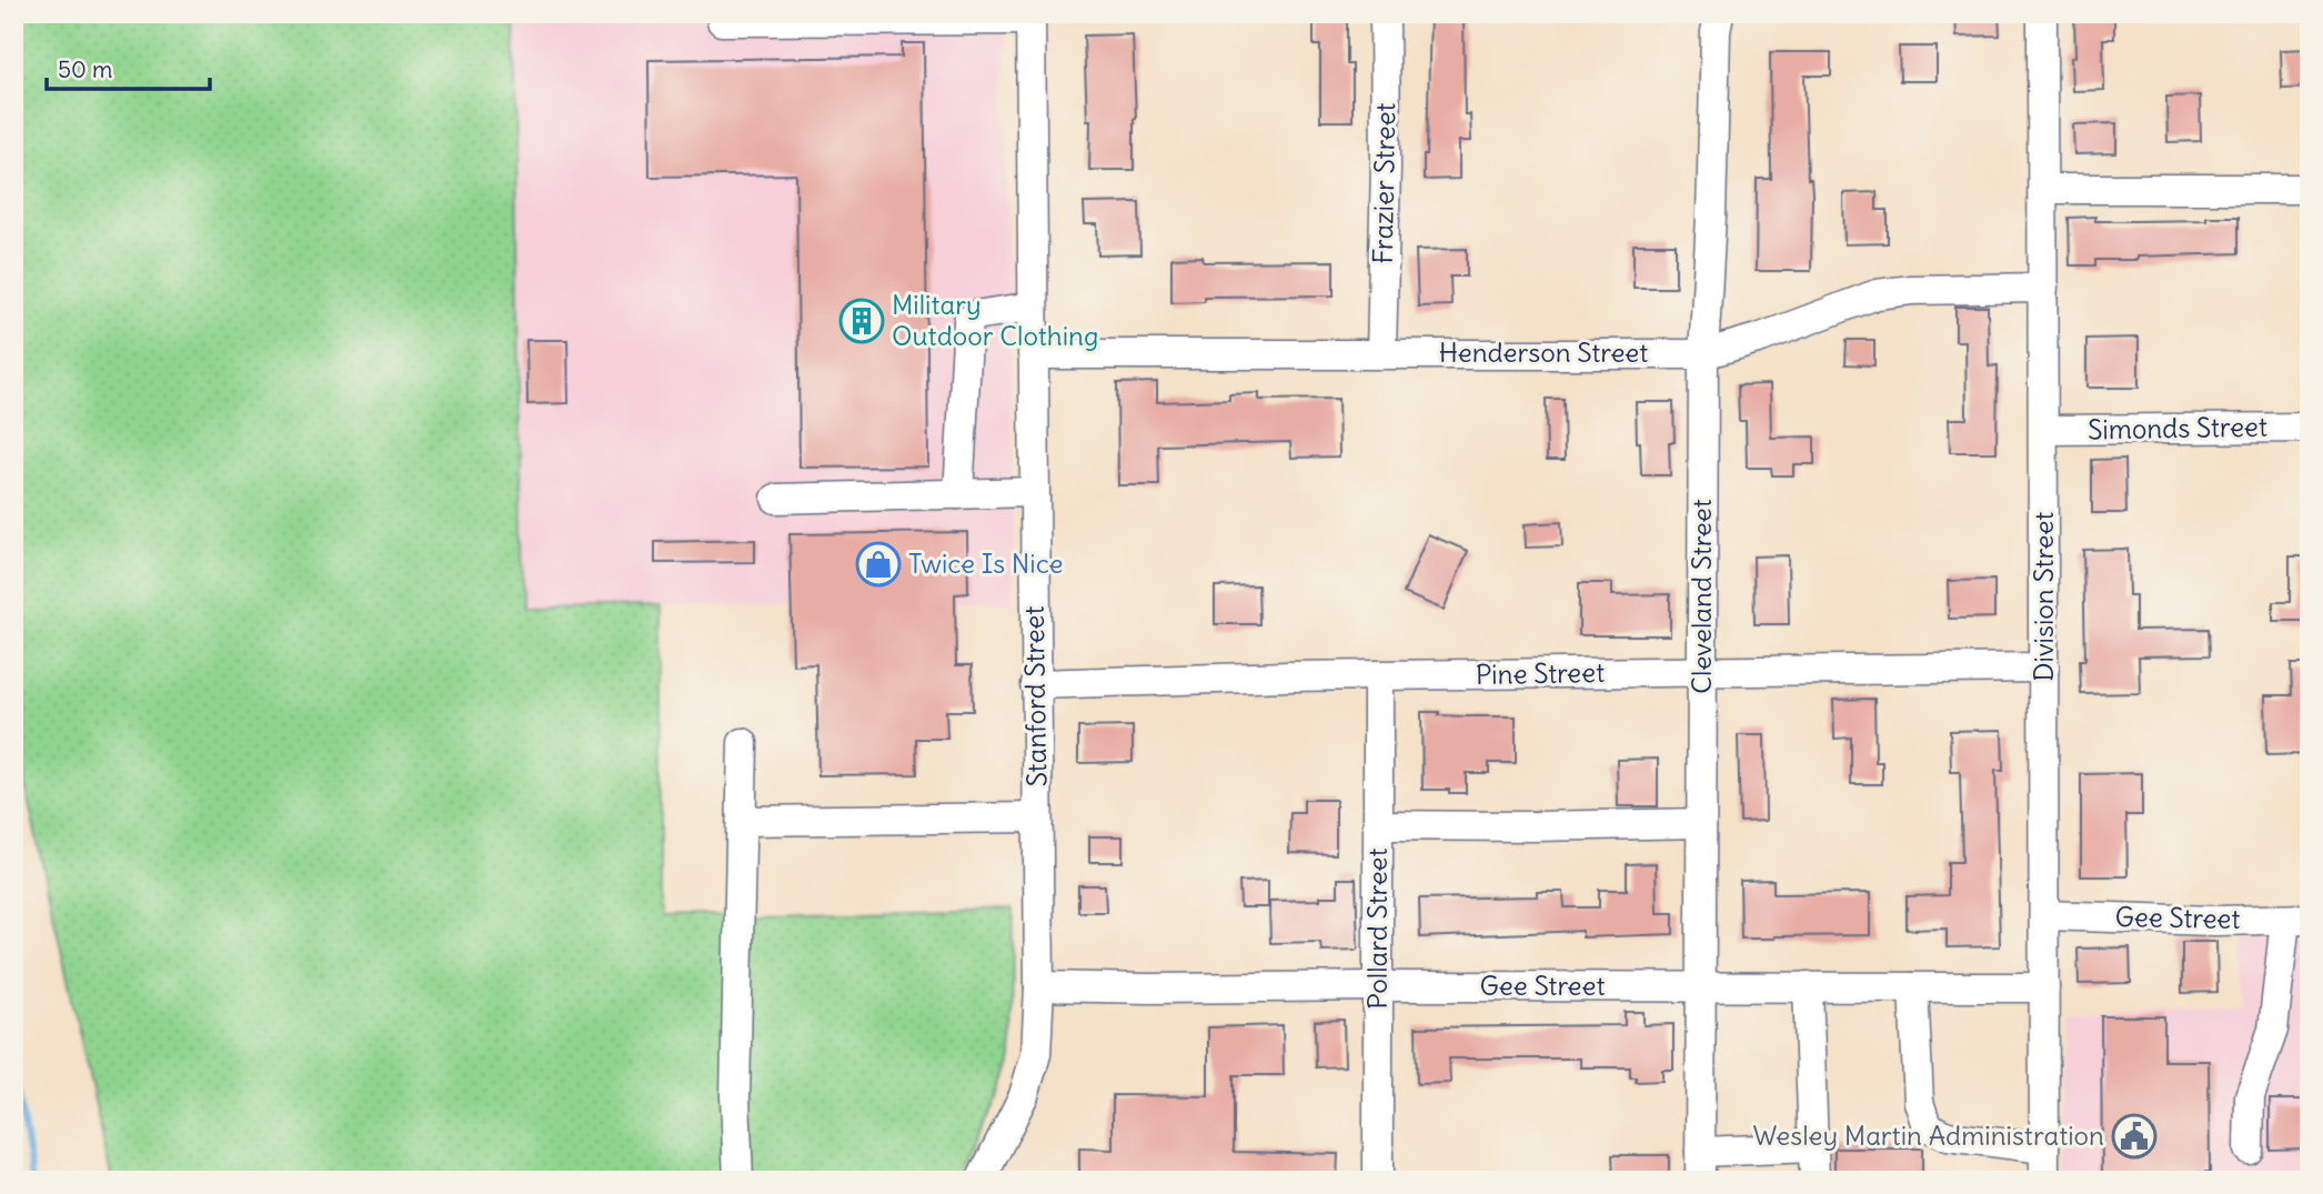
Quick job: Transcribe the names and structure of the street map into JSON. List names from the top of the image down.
{
  "streets": {
    "street": [
      "Frazier Street",
      "Henderson Street",
      "Simonds Street",
      "Cleveland Street",
      "Division Street",
      "Pine Street",
      "Stanford Street",
      "Gee Street",
      "Pollard Street"
    ]
  },
  "crossings": [
    ["Frazier Street", "Henderson Street"],
    ["Henderson Street", "Cleveland Street"],
    ["Henderson Street", "Division Street"],
    ["Henderson Street", "Stanford Street"],
    ["Simonds Street", "Division Street"],
    ["Cleveland Street", "Pine Street"],
    ["Cleveland Street", "Gee Street"],
    ["Division Street", "Pine Street"],
    ["Division Street", "Gee Street"],
    ["Pine Street", "Stanford Street"],
    ["Pine Street", "Pollard Street"],
    ["Stanford Street", "Gee Street"],
    ["Gee Street", "Pollard Street"]
  ],
  "places": {
    "building": ["Military Outdoor Clothing"],
    "shop": ["Twice Is Nice"],
    "public building": ["Wesley Martin Administration"]
  },
  "scale_bar": "50 m"
}
